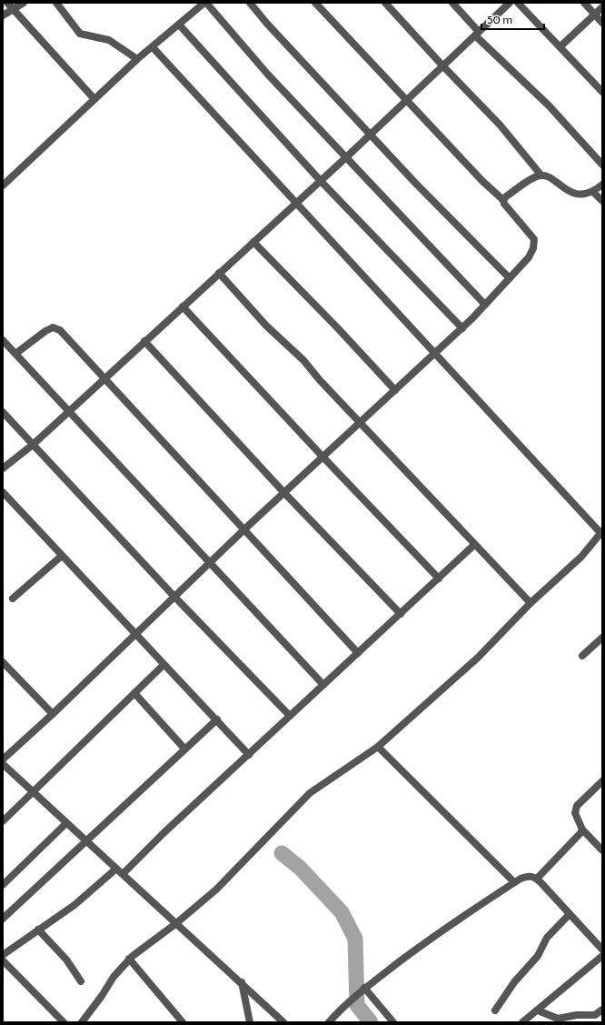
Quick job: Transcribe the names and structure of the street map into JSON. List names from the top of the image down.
{
  "scale_bar": "50 m"
}
